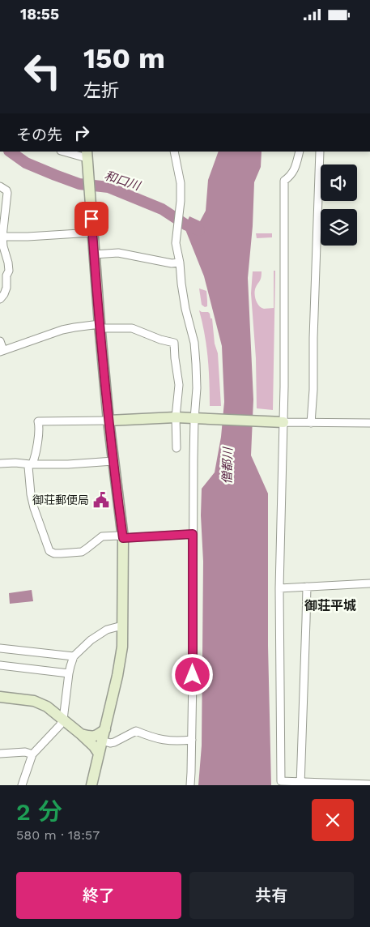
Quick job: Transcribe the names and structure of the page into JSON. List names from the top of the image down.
{
  "districts": ["御荘平城"],
  "water": ["和口川", "僧都川"],
  "places": {
    "public building": ["御荘郵便局"]
  },
  "page": {
    "status": "18:55",
    "turn": ["150 m", "左折"],
    "then": "その先",
    "heading": ["2 分", "580 m · 18:57"],
    "buttons": ["終了", "共有"]
  }
}
